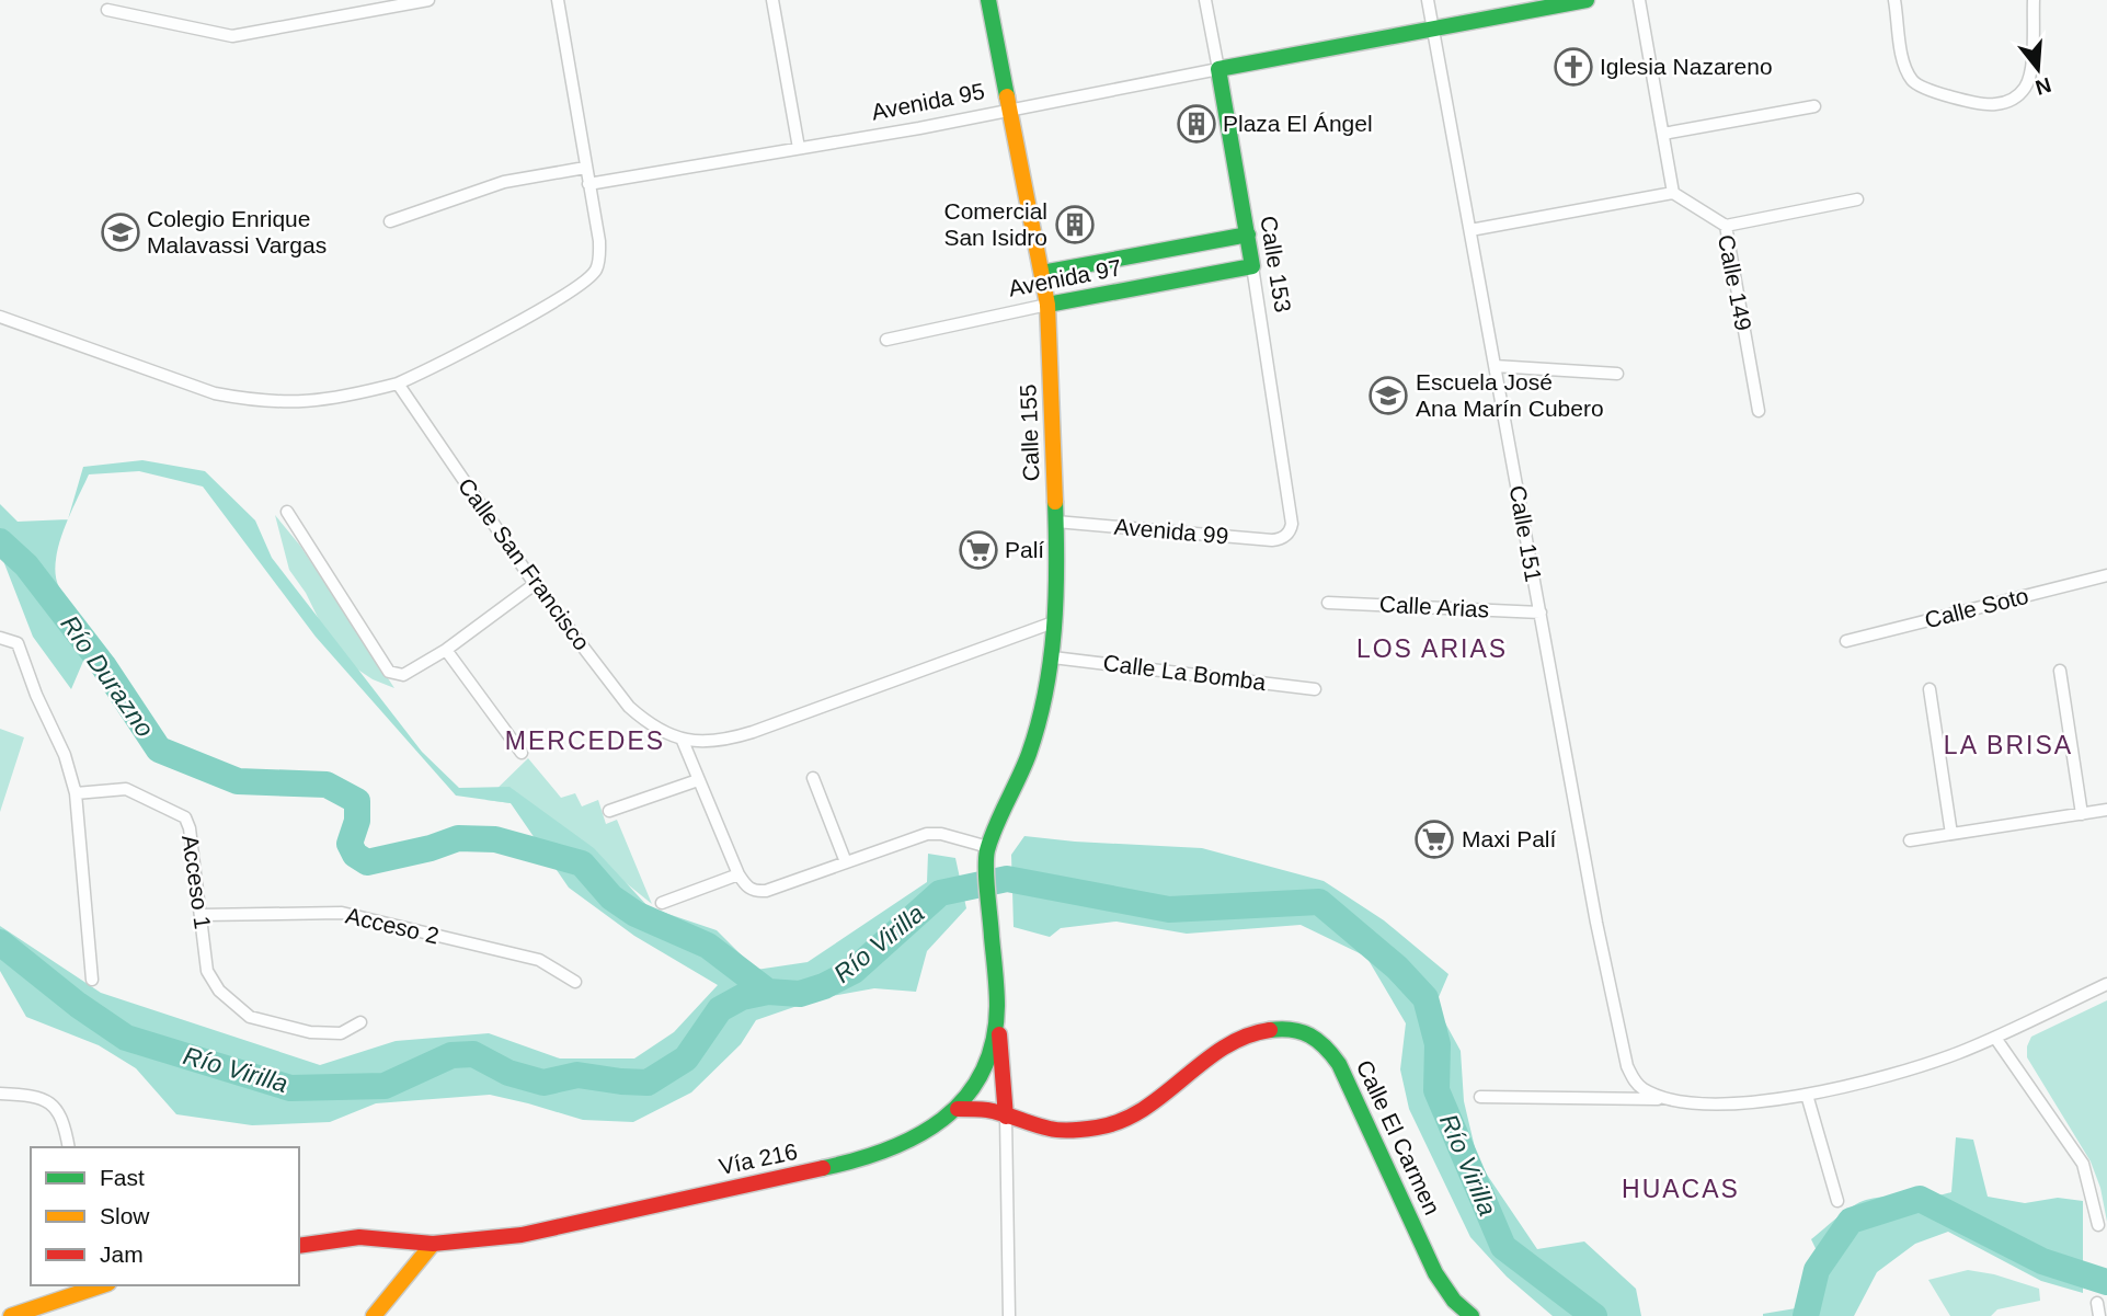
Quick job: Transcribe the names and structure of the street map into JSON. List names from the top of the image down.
{
  "streets": {
    "main road": [
      "Avenida 95",
      "Calle 153",
      "Avenida 97",
      "Calle 155",
      "Calle El Carmen",
      "Vía 216"
    ],
    "street": [
      "Calle 149",
      "Avenida 99",
      "Calle 151",
      "Calle San Francisco",
      "Calle Arias",
      "Calle Soto",
      "Calle La Bomba",
      "Acceso 1",
      "Acceso 2"
    ]
  },
  "crossings": [
    ["Avenida 95", "Calle 153"],
    ["Avenida 95", "Calle 155"],
    ["Avenida 95", "Calle 151"],
    ["Calle 153", "Avenida 97"],
    ["Calle 153", "Avenida 99"],
    ["Avenida 97", "Calle 155"],
    ["Calle 155", "Avenida 99"],
    ["Calle 155", "Calle San Francisco"],
    ["Calle 155", "Calle La Bomba"],
    ["Calle 155", "Vía 216"],
    ["Calle 151", "Calle Arias"],
    ["Acceso 1", "Acceso 2"],
    ["Calle El Carmen", "Vía 216"]
  ],
  "districts": [
    "LOS ARIAS",
    "MERCEDES",
    "LA BRISA",
    "HUACAS"
  ],
  "water": ["Río Durazno", "Río Virilla"],
  "places": {
    "church": ["Iglesia Nazareno"],
    "building": ["Plaza El Ángel", "Comercial San Isidro"],
    "school or university": ["Colegio Enrique Malavassi Vargas", "Escuela José Ana Marín Cubero"],
    "supermarket": ["Palí", "Maxi Palí"]
  },
  "legend": ["Fast", "Slow", "Jam"],
  "north": "bottom"
}
